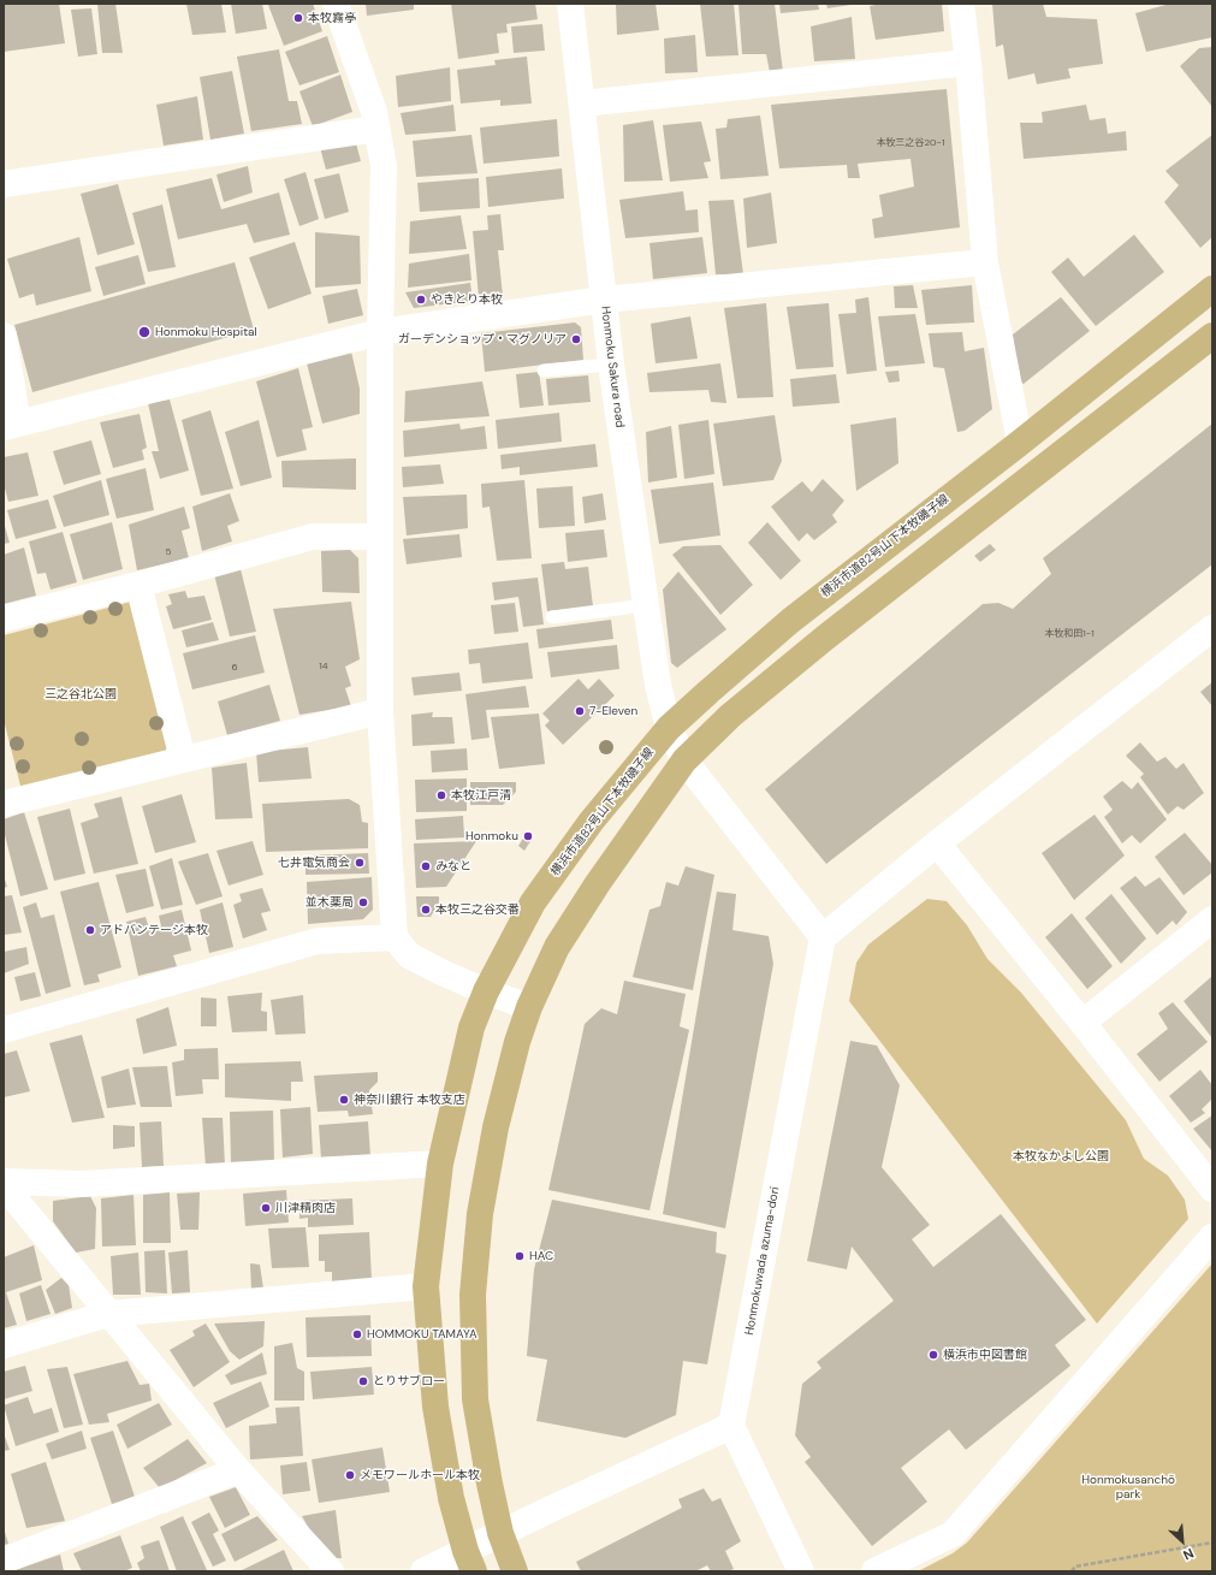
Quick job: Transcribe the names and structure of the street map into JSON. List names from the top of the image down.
{
  "streets": {
    "main road": ["横浜市道82号山下本牧磯子線"],
    "street": ["Honmoku Sakura road", "Honmokuwada azuma-dori"]
  },
  "crossings": [
    ["Honmoku Sakura road", "横浜市道82号山下本牧磯子線"],
    ["Honmoku Sakura road", "Honmokuwada azuma-dori"]
  ],
  "parks": ["三之谷北公園", "本牧なかよし公園", "Honmokusanchō park"],
  "places": [
    "本牧霧亭",
    "やきとり本牧",
    "Honmoku Hospital",
    "ガーデンショップ・マグノリア",
    "7-Eleven",
    "本牧江戸清",
    "Honmoku",
    "七井電気商会",
    "みなと",
    "並木薬局",
    "本牧三之谷交番",
    "アドバンテージ本牧",
    "神奈川銀行 本牧支店",
    "川津精肉店",
    "HAC",
    "HOMMOKU TAMAYA",
    "横浜市中図書館",
    "とりサブロー",
    "メモワールホール本牧"
  ],
  "house_numbers": [
    "本牧三之谷20-1",
    "5",
    "本牧和田1-1",
    "14",
    "6"
  ],
  "north": "bottom right"
}
